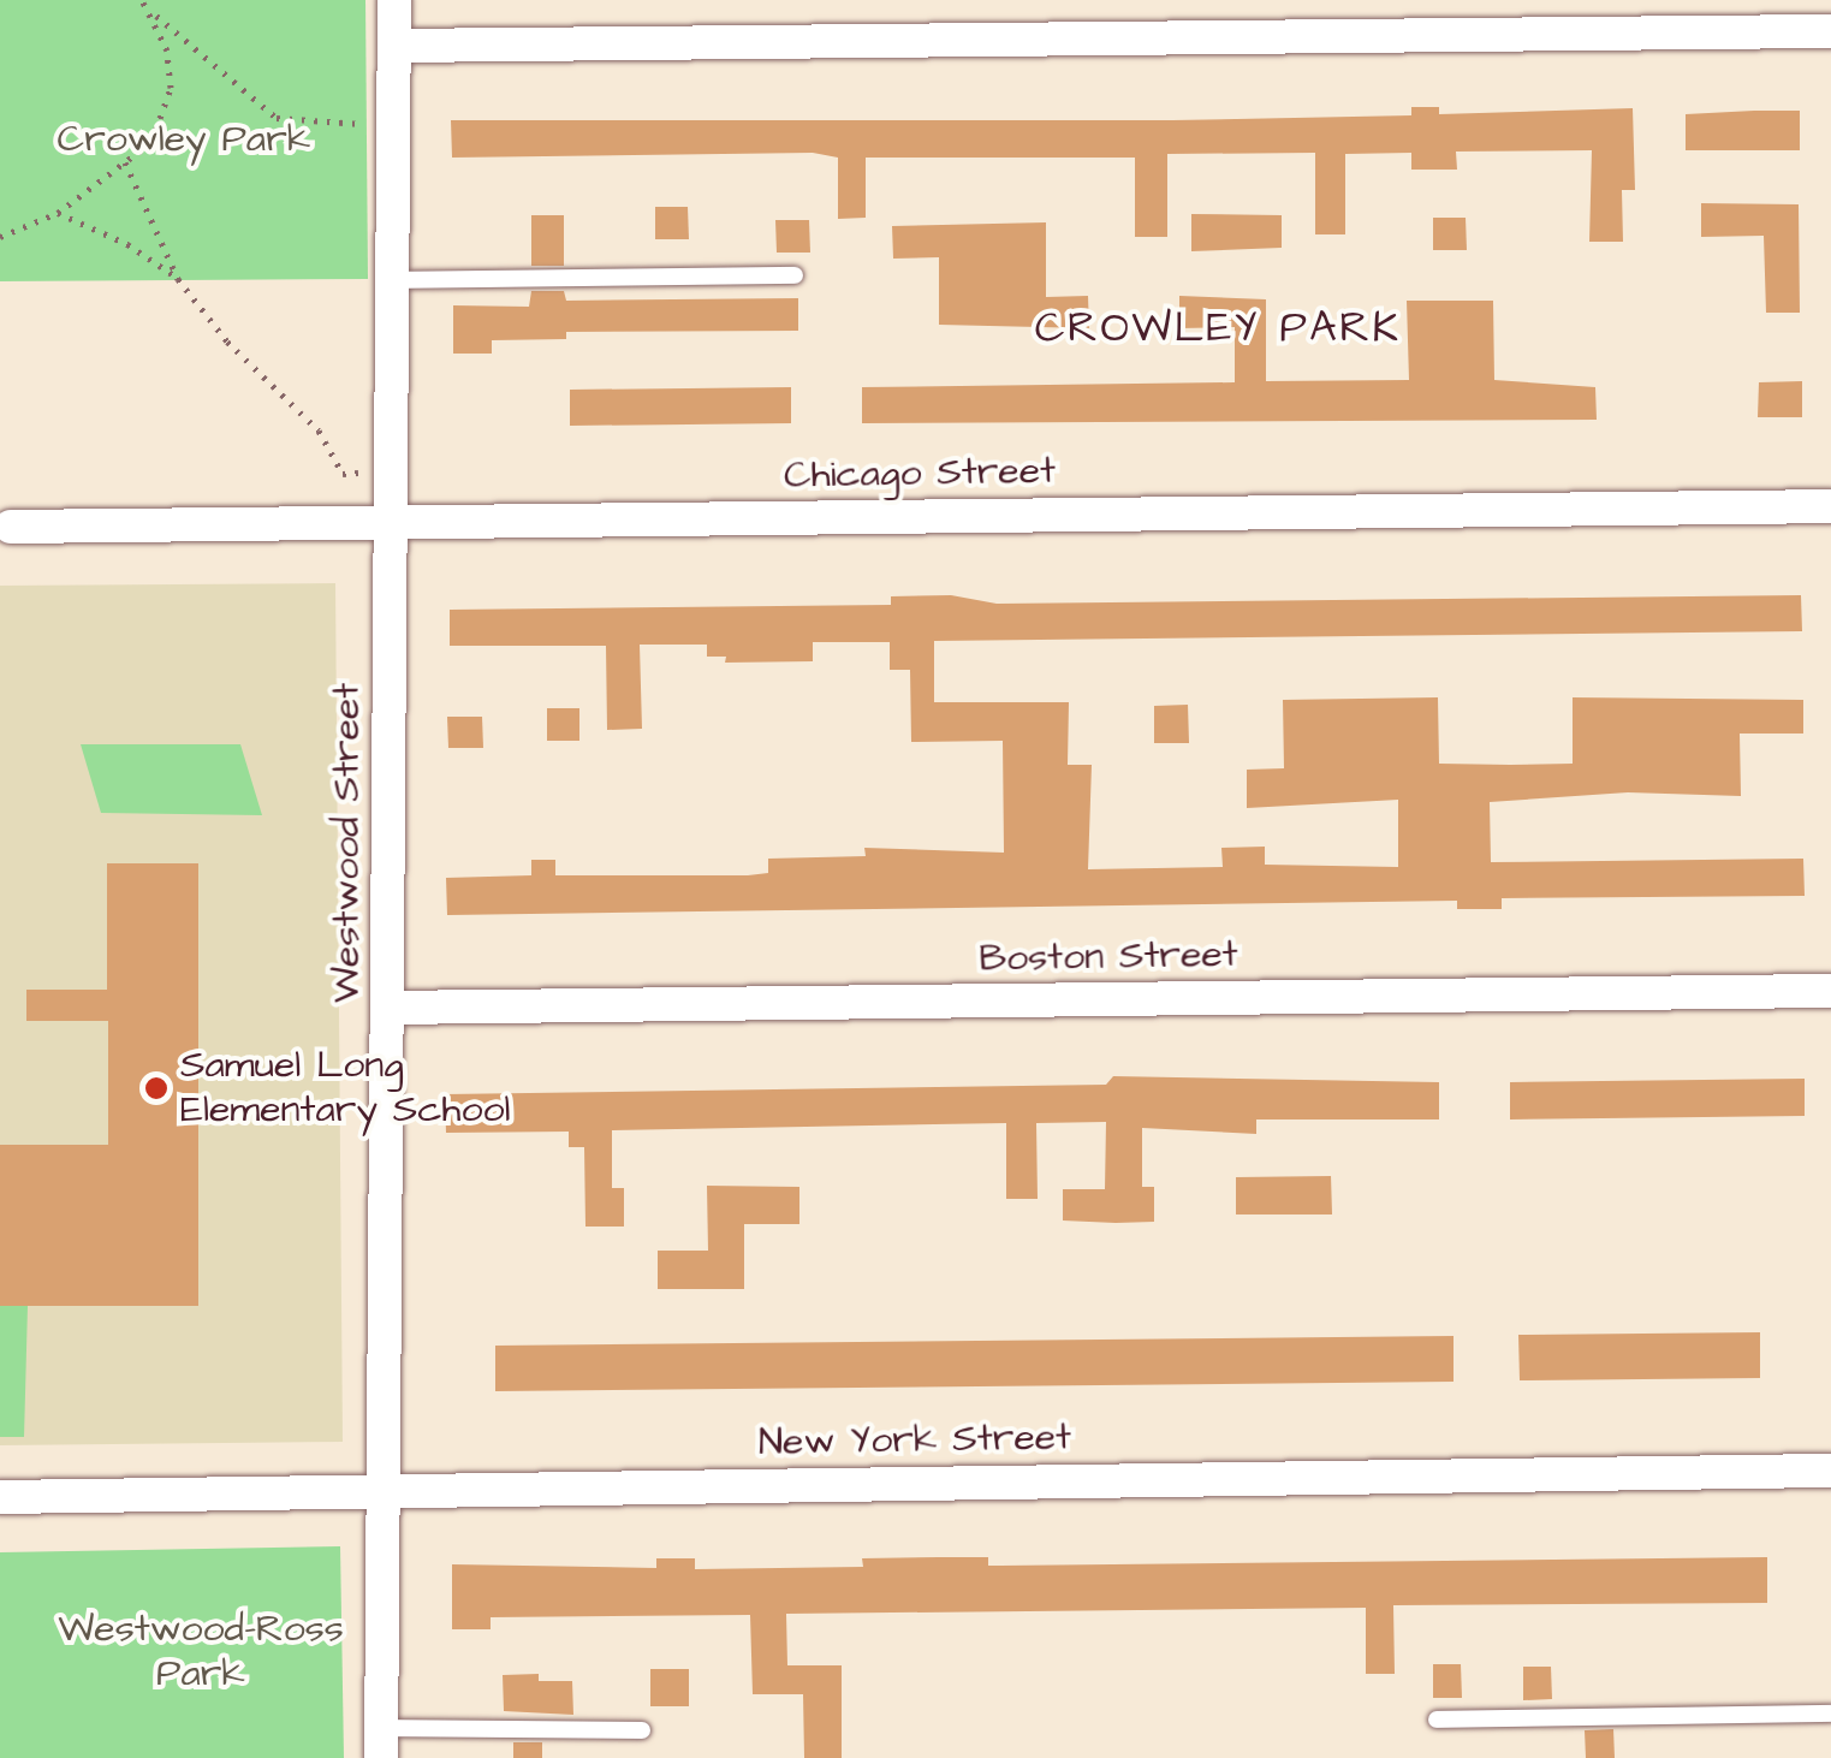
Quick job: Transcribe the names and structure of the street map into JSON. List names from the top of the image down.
{
  "streets": {
    "street": [
      "Chicago Street",
      "Westwood Street",
      "Boston Street",
      "New York Street"
    ]
  },
  "crossings": [
    ["Chicago Street", "Westwood Street"],
    ["Westwood Street", "Boston Street"],
    ["Westwood Street", "New York Street"]
  ],
  "districts": ["CROWLEY PARK"],
  "parks": ["Crowley Park", "Westwood-Ross Park"],
  "places": ["Samuel Long Elementary School"]
}
